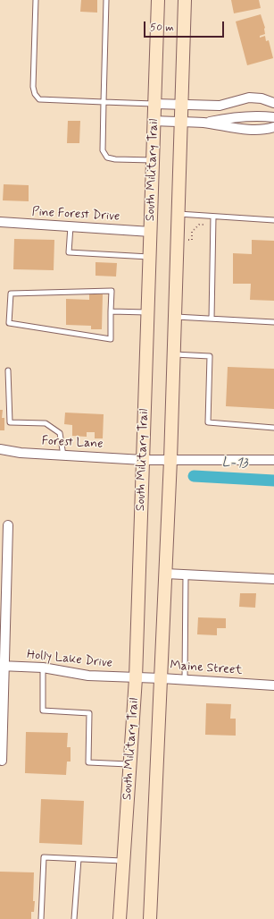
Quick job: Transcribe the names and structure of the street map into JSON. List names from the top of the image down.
{
  "streets": {
    "main road": ["South Military Trail"],
    "street": [
      "Pine Forest Drive",
      "Forest Lane",
      "Holly Lake Drive",
      "Maine Street"
    ]
  },
  "crossings": [
    ["South Military Trail", "Pine Forest Drive"],
    ["South Military Trail", "Forest Lane"],
    ["South Military Trail", "Holly Lake Drive"],
    ["South Military Trail", "Maine Street"],
    ["Holly Lake Drive", "Maine Street"]
  ],
  "water": ["L-13"],
  "scale_bar": "50 m"
}
